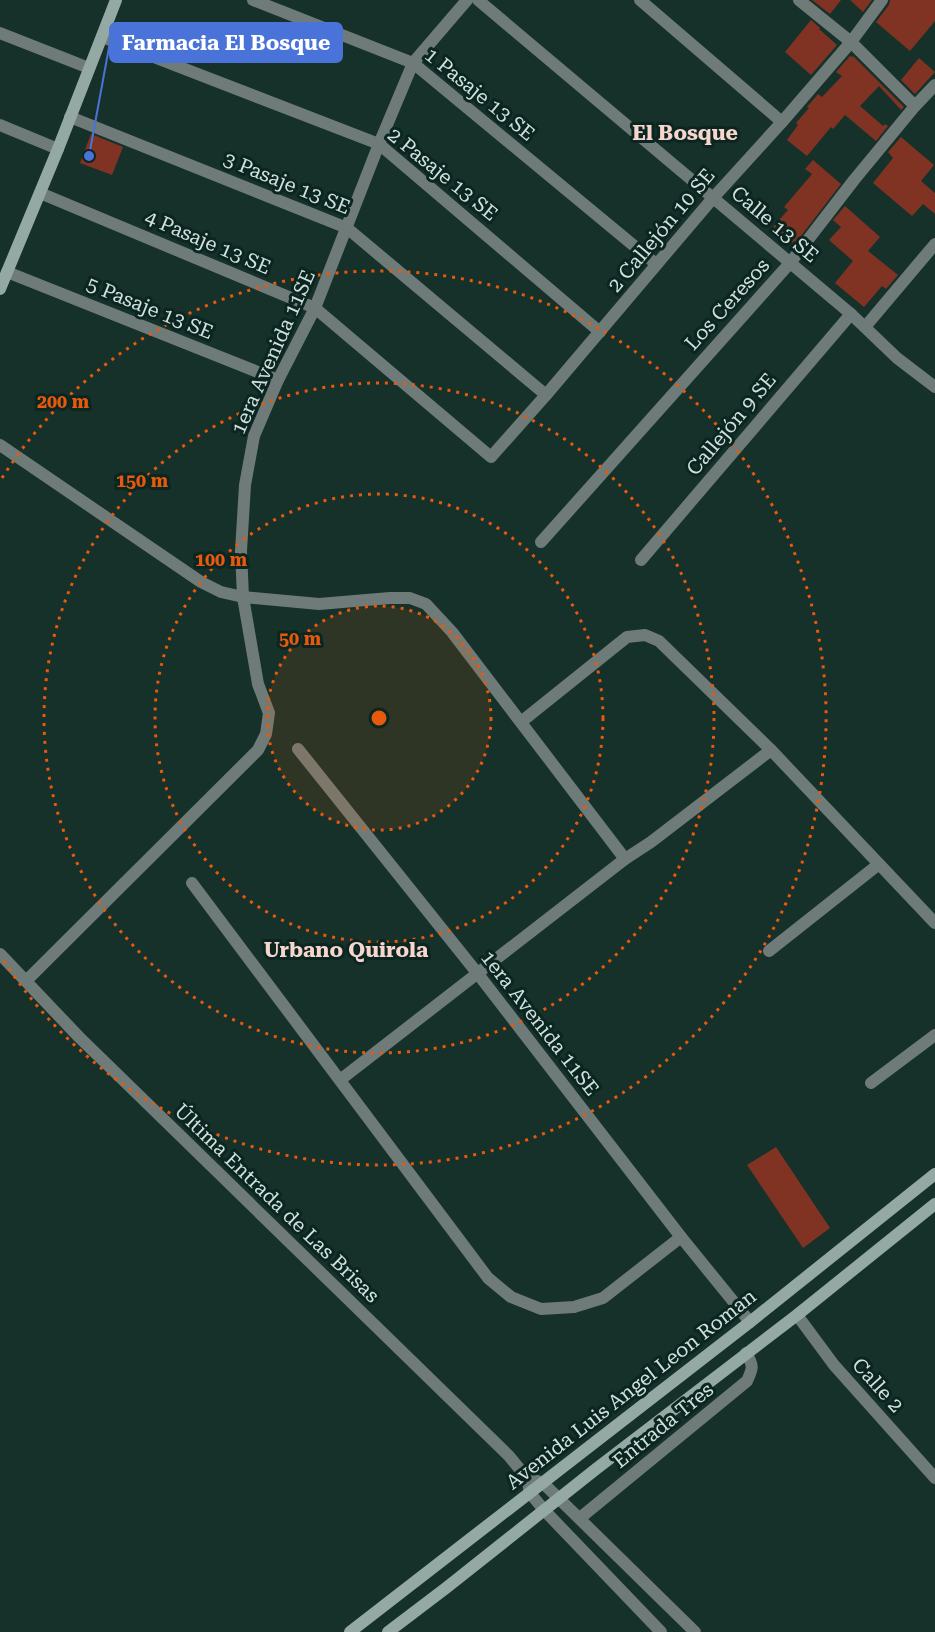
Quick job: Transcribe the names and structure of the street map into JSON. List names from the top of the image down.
{
  "streets": {
    "main road": ["Avenida Luis Angel Leon Roman"],
    "street": [
      "1 Pasaje 13 SE",
      "2 Pasaje 13 SE",
      "3 Pasaje 13 SE",
      "Calle 13 SE",
      "2 Callejón 10 SE",
      "4 Pasaje 13 SE",
      "Los Ceresos",
      "5 Pasaje 13 SE",
      "1era Avenida 11SE",
      "Callejón 9 SE",
      "Última Entrada de Las Brisas",
      "Calle 2",
      "Entrada Tres"
    ]
  },
  "crossings": [
    ["1 Pasaje 13 SE", "2 Callejón 10 SE"],
    ["1 Pasaje 13 SE", "1era Avenida 11SE"],
    ["2 Pasaje 13 SE", "2 Callejón 10 SE"],
    ["2 Pasaje 13 SE", "1era Avenida 11SE"],
    ["3 Pasaje 13 SE", "2 Callejón 10 SE"],
    ["3 Pasaje 13 SE", "1era Avenida 11SE"],
    ["Calle 13 SE", "2 Callejón 10 SE"],
    ["Calle 13 SE", "Los Ceresos"],
    ["Calle 13 SE", "Callejón 9 SE"],
    ["2 Callejón 10 SE", "4 Pasaje 13 SE"],
    ["4 Pasaje 13 SE", "1era Avenida 11SE"],
    ["5 Pasaje 13 SE", "1era Avenida 11SE"],
    ["1era Avenida 11SE", "Última Entrada de Las Brisas"],
    ["1era Avenida 11SE", "Avenida Luis Angel Leon Roman"],
    ["Última Entrada de Las Brisas", "Avenida Luis Angel Leon Roman"],
    ["Calle 2", "Avenida Luis Angel Leon Roman"],
    ["Avenida Luis Angel Leon Roman", "Entrada Tres"]
  ],
  "districts": ["El Bosque", "Urbano Quirola"],
  "places": ["Farmacia El Bosque"],
  "rings": [
    "200 m",
    "150 m",
    "100 m",
    "50 m"
  ]
}
